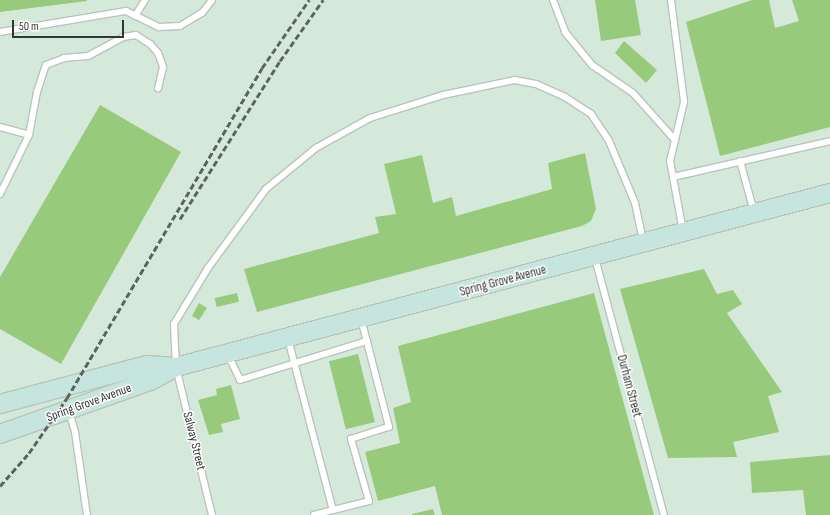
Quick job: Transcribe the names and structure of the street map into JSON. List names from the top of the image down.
{
  "streets": {
    "main road": ["Spring Grove Avenue"],
    "lane": ["Durham Street", "Salway Street"]
  },
  "crossings": [
    ["Spring Grove Avenue", "Durham Street"],
    ["Spring Grove Avenue", "Salway Street"]
  ],
  "scale_bar": "50 m"
}
